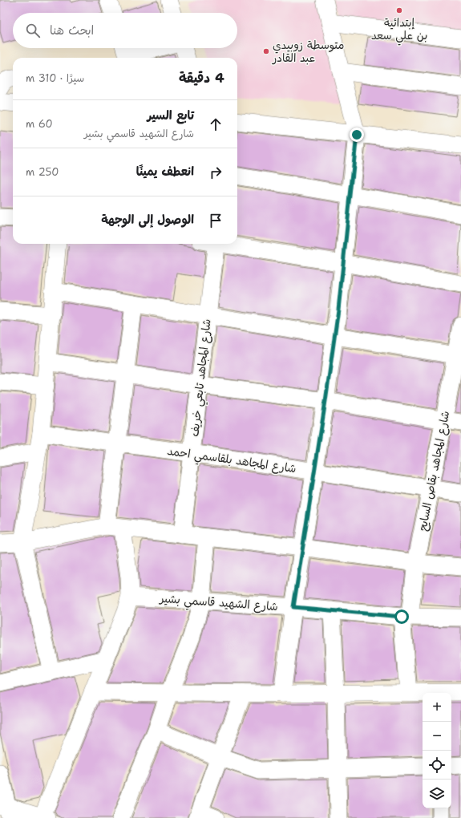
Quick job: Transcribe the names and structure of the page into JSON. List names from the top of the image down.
{
  "streets": {
    "street": [
      "شارع المجاهد تابعي خريف",
      "شارع المجاهد بلقاسمي احمد",
      "شارع المجاهد بقاص السايح",
      "شارع الشهيد قاسمي بشير"
    ]
  },
  "crossings": [
    ["شارع المجاهد تابعي خريف", "شارع المجاهد بلقاسمي احمد"],
    ["شارع المجاهد بلقاسمي احمد", "شارع المجاهد بقاص السايح"],
    ["شارع المجاهد بقاص السايح", "شارع الشهيد قاسمي بشير"]
  ],
  "places": ["إبتدائية بن علي سعد", "متوسطة زوبيدي عبد القادر"],
  "page": {
    "search": "ابحث هنا",
    "heading": ["4 دقيقة", "سيرًا · 310 m"],
    "list": [
      ["تابع السير", "شارع الشهيد قاسمي بشير", "60 m"],
      ["انعطف يمينًا", "250 m"],
      "الوصول إلى الوجهة"
    ],
    "map_buttons": ["+", "−"]
  }
}
